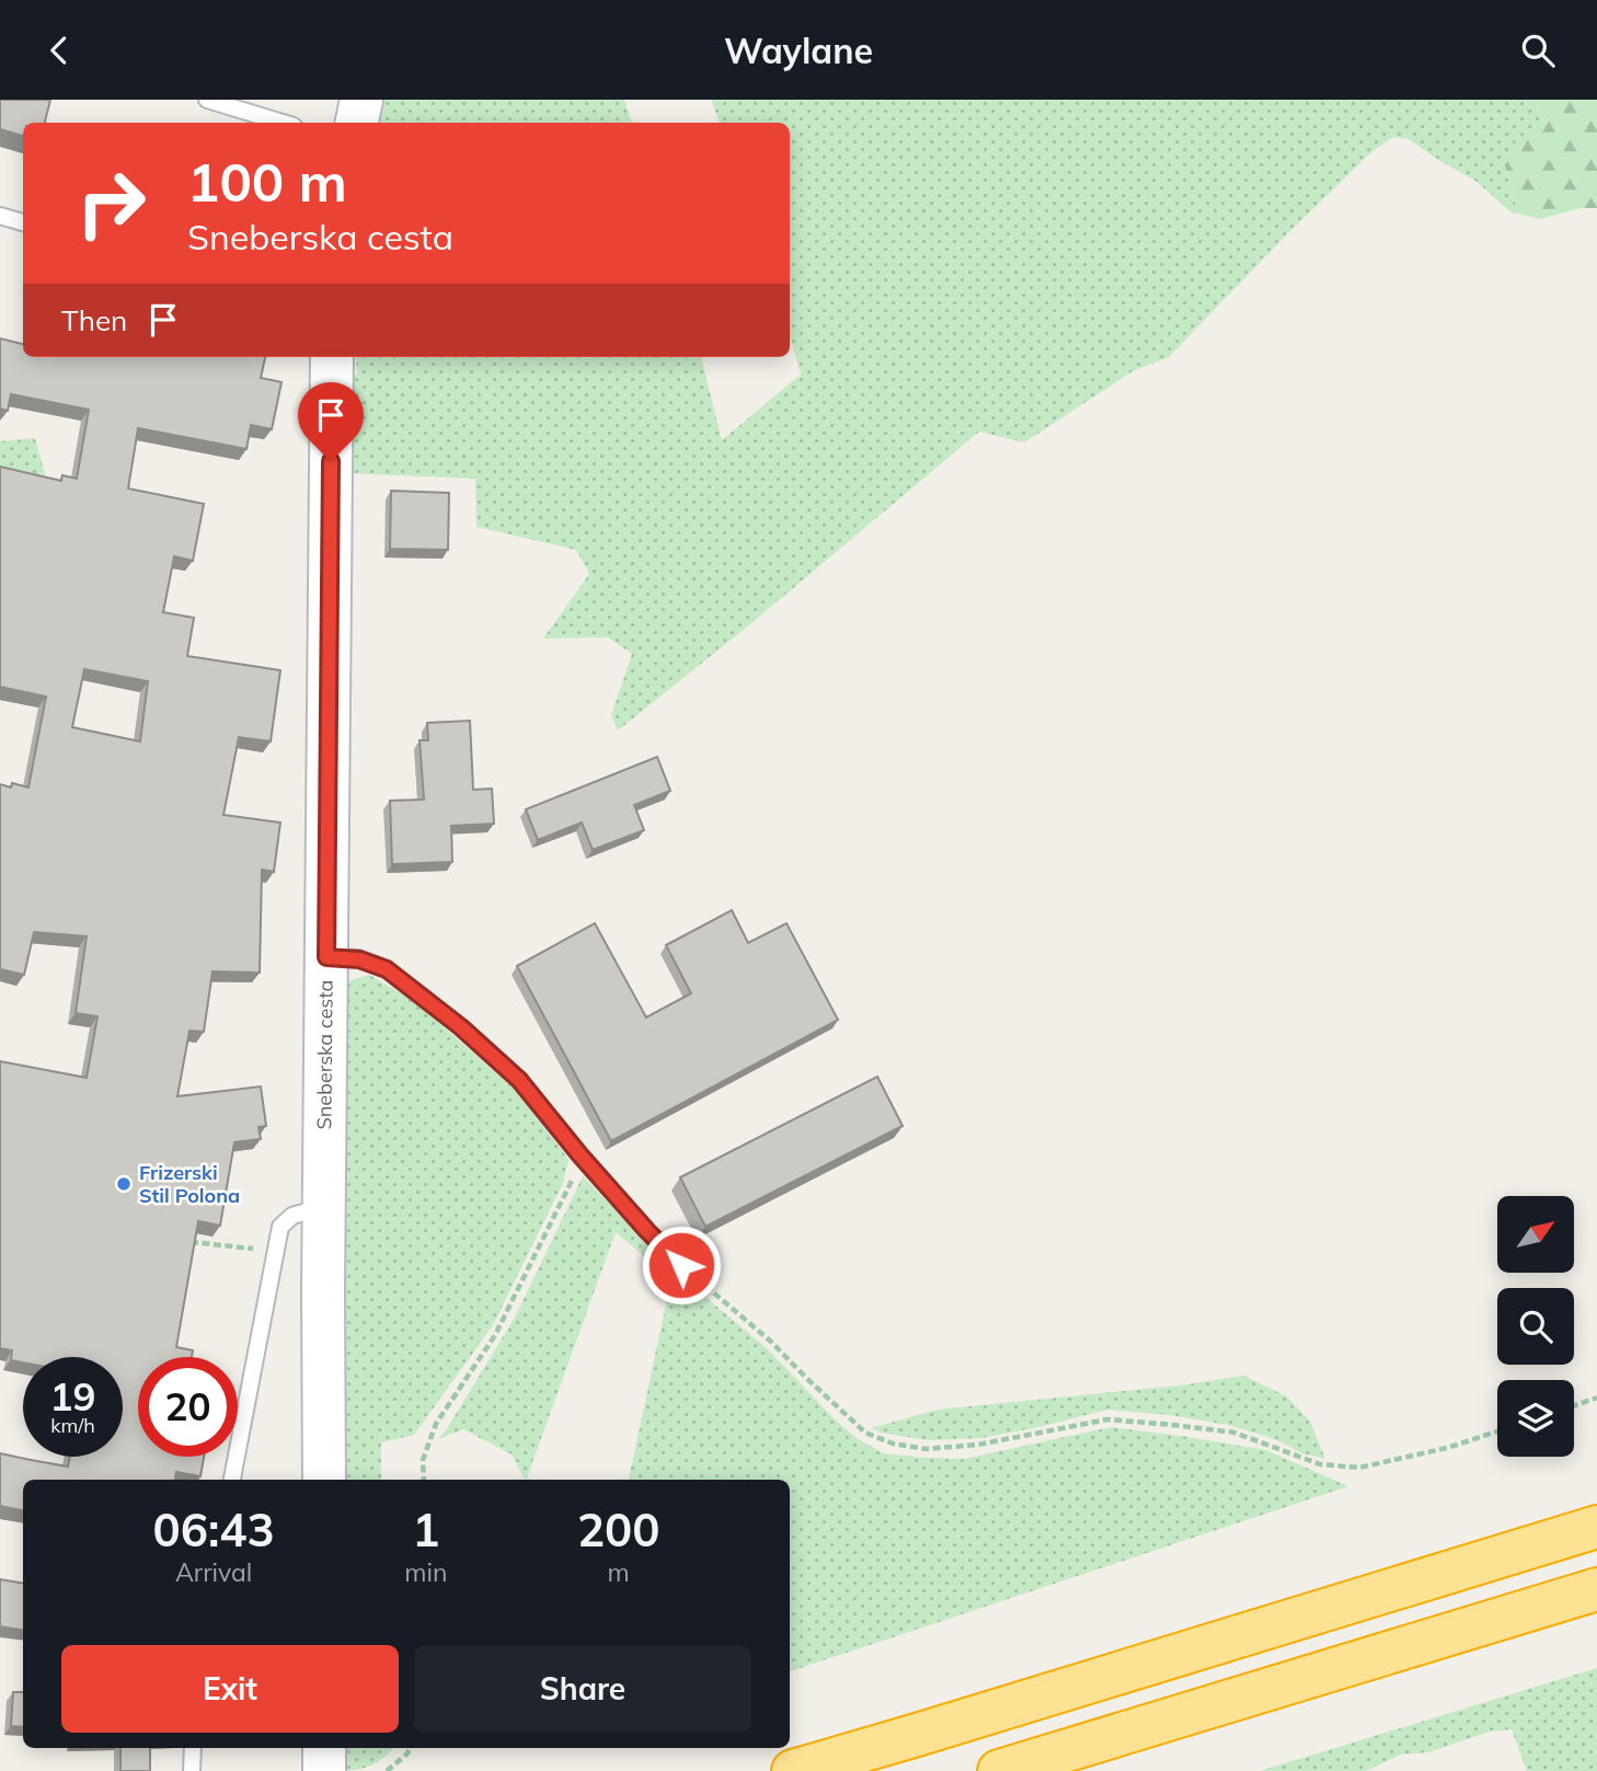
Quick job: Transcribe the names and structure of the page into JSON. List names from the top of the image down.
{
  "streets": {
    "street": ["Sneberska cesta"]
  },
  "places": ["Frizerski Stil Polona"],
  "north": "top right",
  "page": {
    "header": "Waylane",
    "turn": ["100 m", "Sneberska cesta"],
    "then": "Then",
    "speed": "19 km/h",
    "limit": "20",
    "eta": [
      "06:43",
      "Arrival",
      "1",
      "min",
      "200",
      "m"
    ],
    "buttons": ["Exit", "Share"]
  }
}
